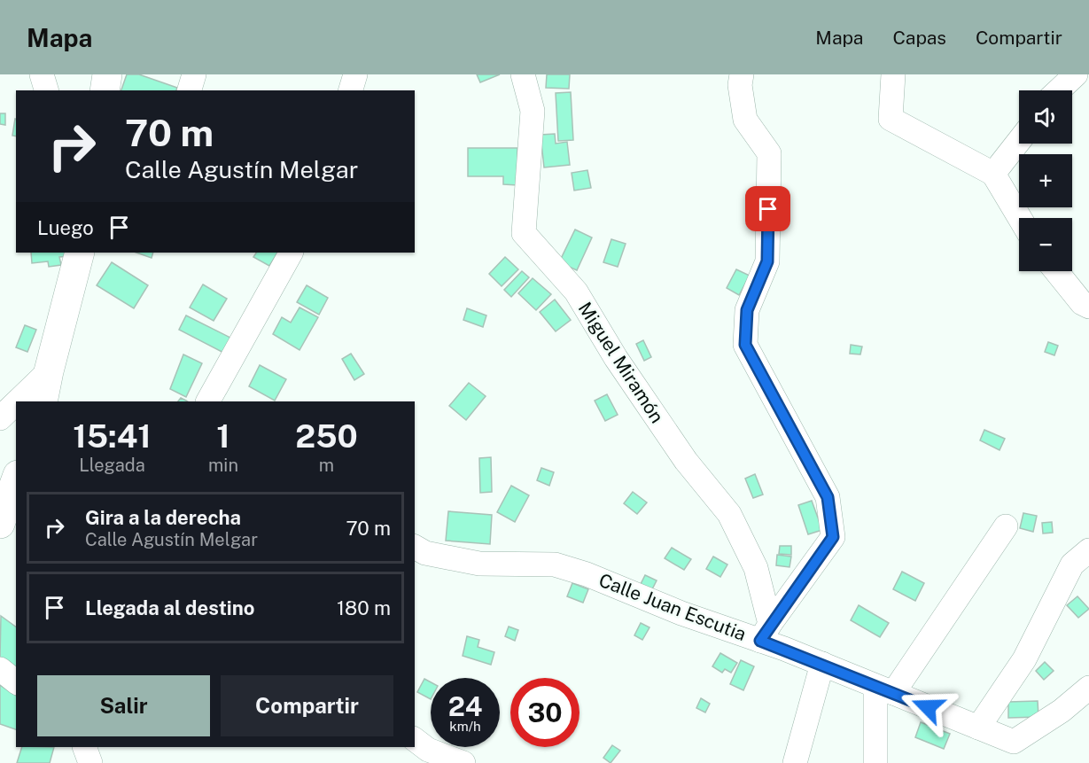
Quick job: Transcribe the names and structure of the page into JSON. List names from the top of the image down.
{
  "streets": {
    "street": ["Miguel Miramón", "Calle Juan Escutia"]
  },
  "crossings": [
    ["Miguel Miramón", "Calle Juan Escutia"]
  ],
  "page": {
    "header": "Mapa",
    "nav": ["Mapa", "Capas", "Compartir"],
    "map_buttons": ["+", "−"],
    "turn": ["70 m", "Calle Agustín Melgar"],
    "then": "Luego",
    "eta": [
      "15:41",
      "Llegada",
      "1",
      "min",
      "250",
      "m"
    ],
    "list": [
      {
        "name": "Gira a la derecha",
        "note": "Calle Agustín Melgar",
        "value": "70 m"
      },
      {
        "name": "Llegada al destino",
        "value": "180 m"
      }
    ],
    "buttons": ["Salir", "Compartir"],
    "speed": "24 km/h",
    "limit": "30"
  }
}
